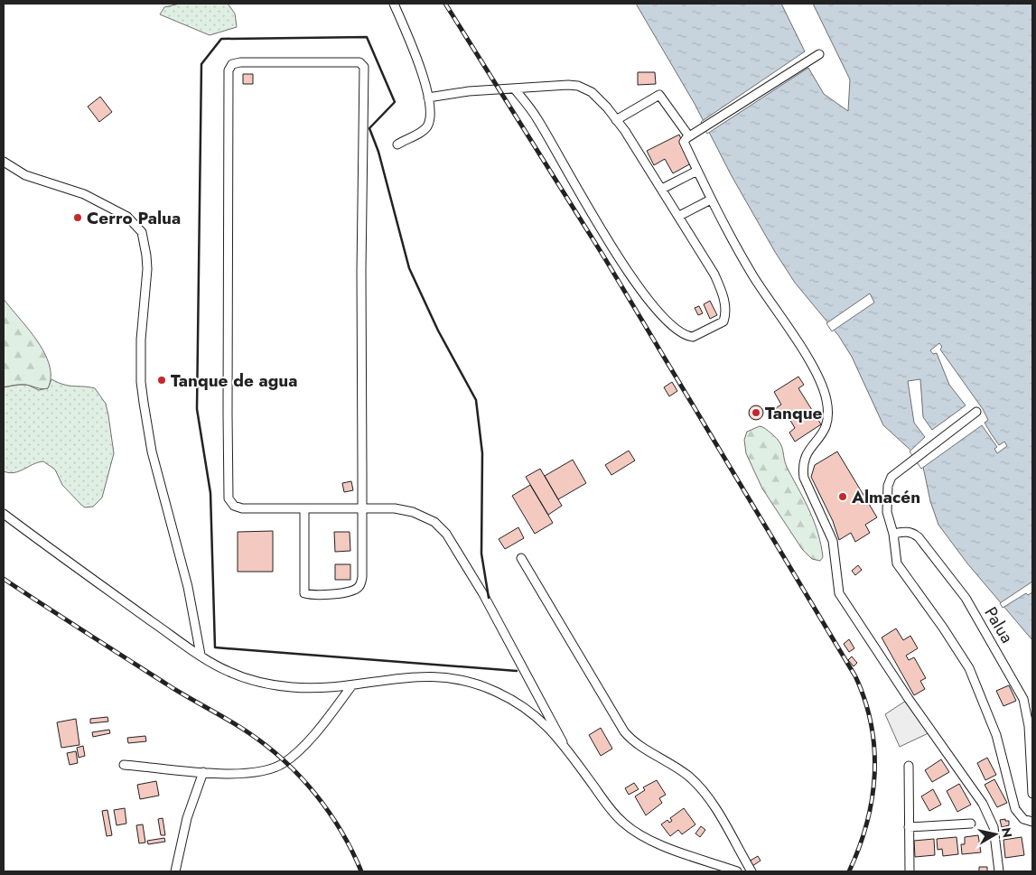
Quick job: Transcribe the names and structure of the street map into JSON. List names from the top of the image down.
{
  "streets": {
    "street": ["Palua"]
  },
  "places": [
    "Cerro Palua",
    "Tanque de agua",
    "Tanque",
    "Almacén"
  ],
  "north": "right"
}
